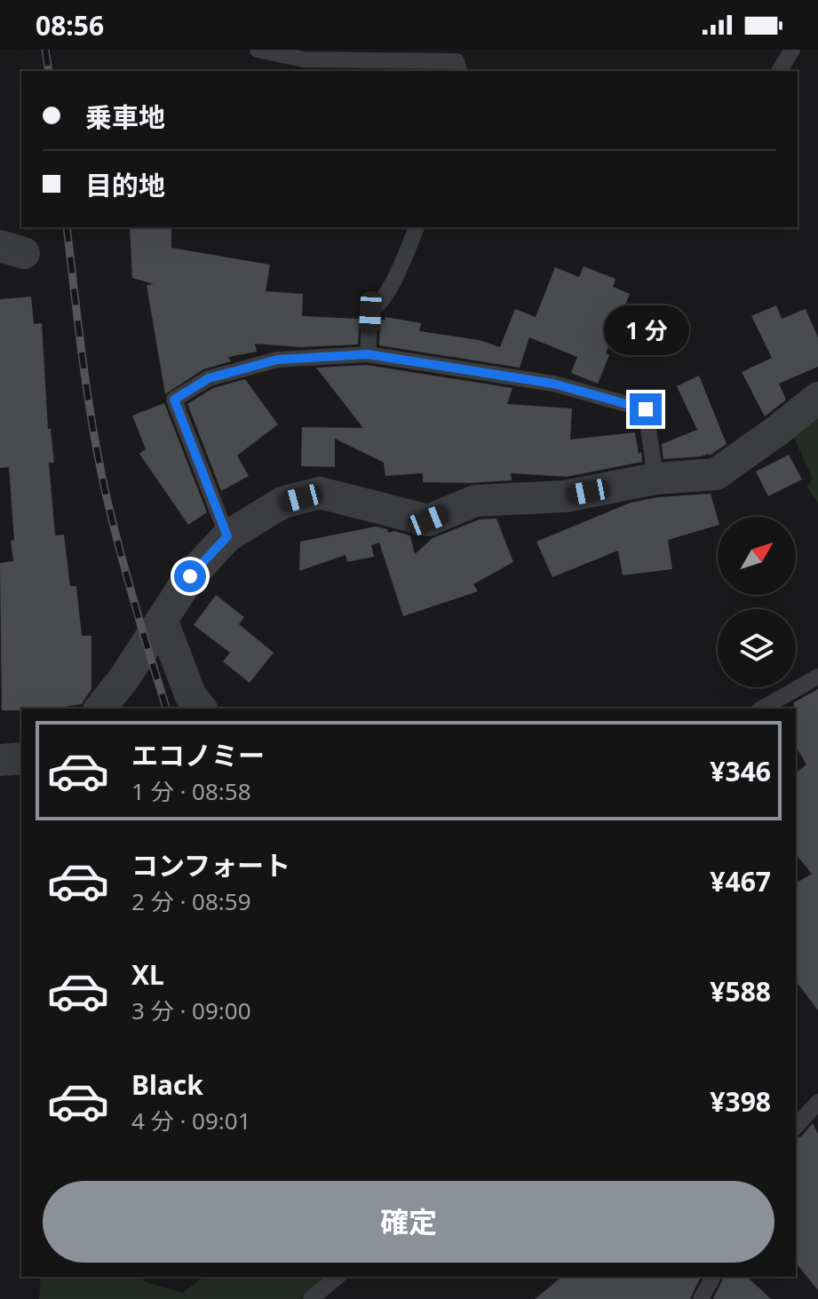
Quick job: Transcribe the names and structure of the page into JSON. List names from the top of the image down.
{
  "north": "top right",
  "page": {
    "status": "08:56",
    "banner": ["乗車地", "目的地"],
    "bubble": "1 分",
    "list": [
      {
        "name": "エコノミー",
        "note": "1 分 · 08:58",
        "value": "¥346"
      },
      {
        "name": "コンフォート",
        "note": "2 分 · 08:59",
        "value": "¥467"
      },
      {
        "name": "XL",
        "note": "3 分 · 09:00",
        "value": "¥588"
      },
      {
        "name": "Black",
        "note": "4 分 · 09:01",
        "value": "¥398"
      }
    ],
    "buttons": "確定"
  }
}
